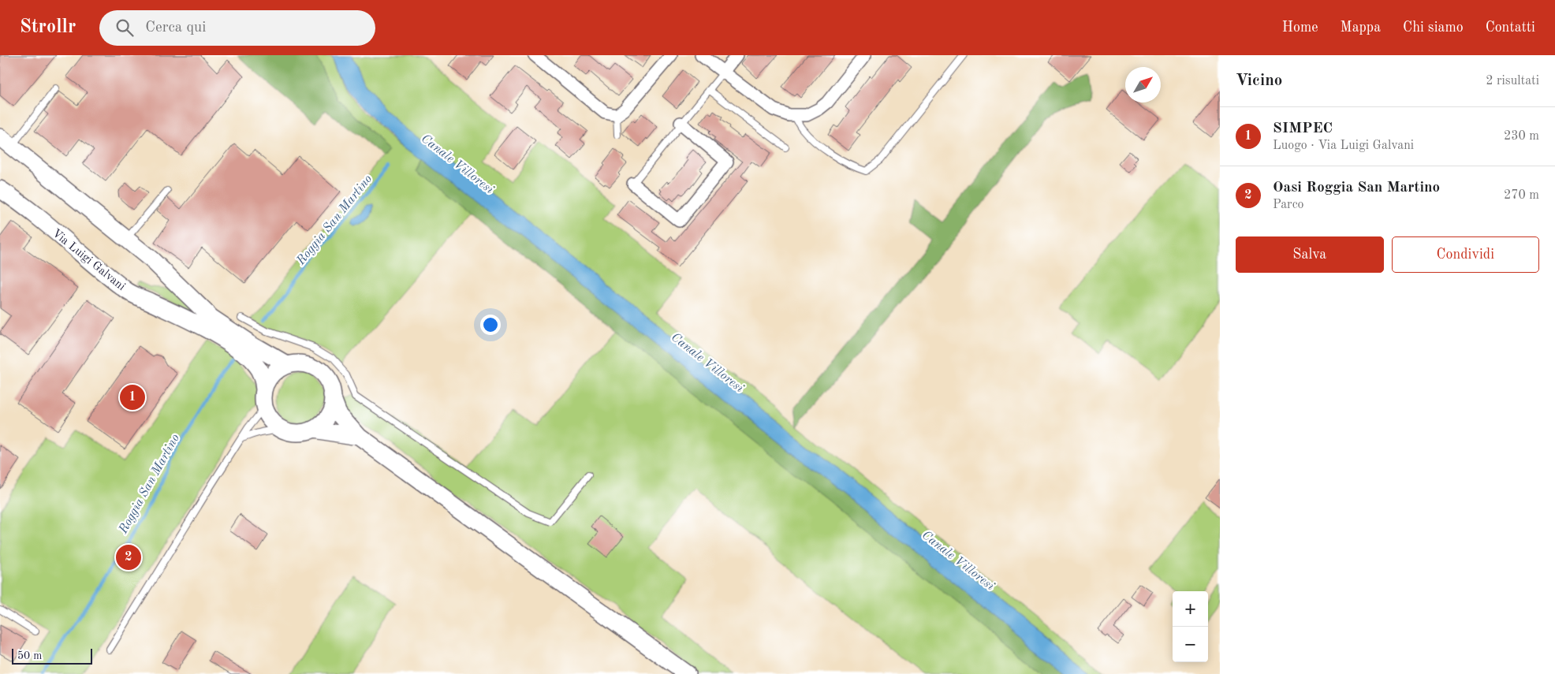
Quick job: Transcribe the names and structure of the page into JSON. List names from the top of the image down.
{
  "streets": {
    "main road": ["Via Luigi Galvani"]
  },
  "water": ["Canale Villoresi", "Roggia San Martino"],
  "scale_bar": "50 m",
  "north": "top right",
  "page": {
    "header": "Strollr",
    "search": "Cerca qui",
    "nav": [
      "Home",
      "Mappa",
      "Chi siamo",
      "Contatti"
    ],
    "heading": ["Vicino", "2 risultati"],
    "list": [
      {
        "mark": "1",
        "name": "SIMPEC",
        "note": "Luogo · Via Luigi Galvani",
        "value": "230 m"
      },
      {
        "mark": "2",
        "name": "Oasi Roggia San Martino",
        "note": "Parco",
        "value": "270 m"
      }
    ],
    "buttons": ["Salva", "Condividi"],
    "pins": ["1", "2"],
    "map_buttons": ["+", "−"],
    "scale": "50 m"
  }
}
